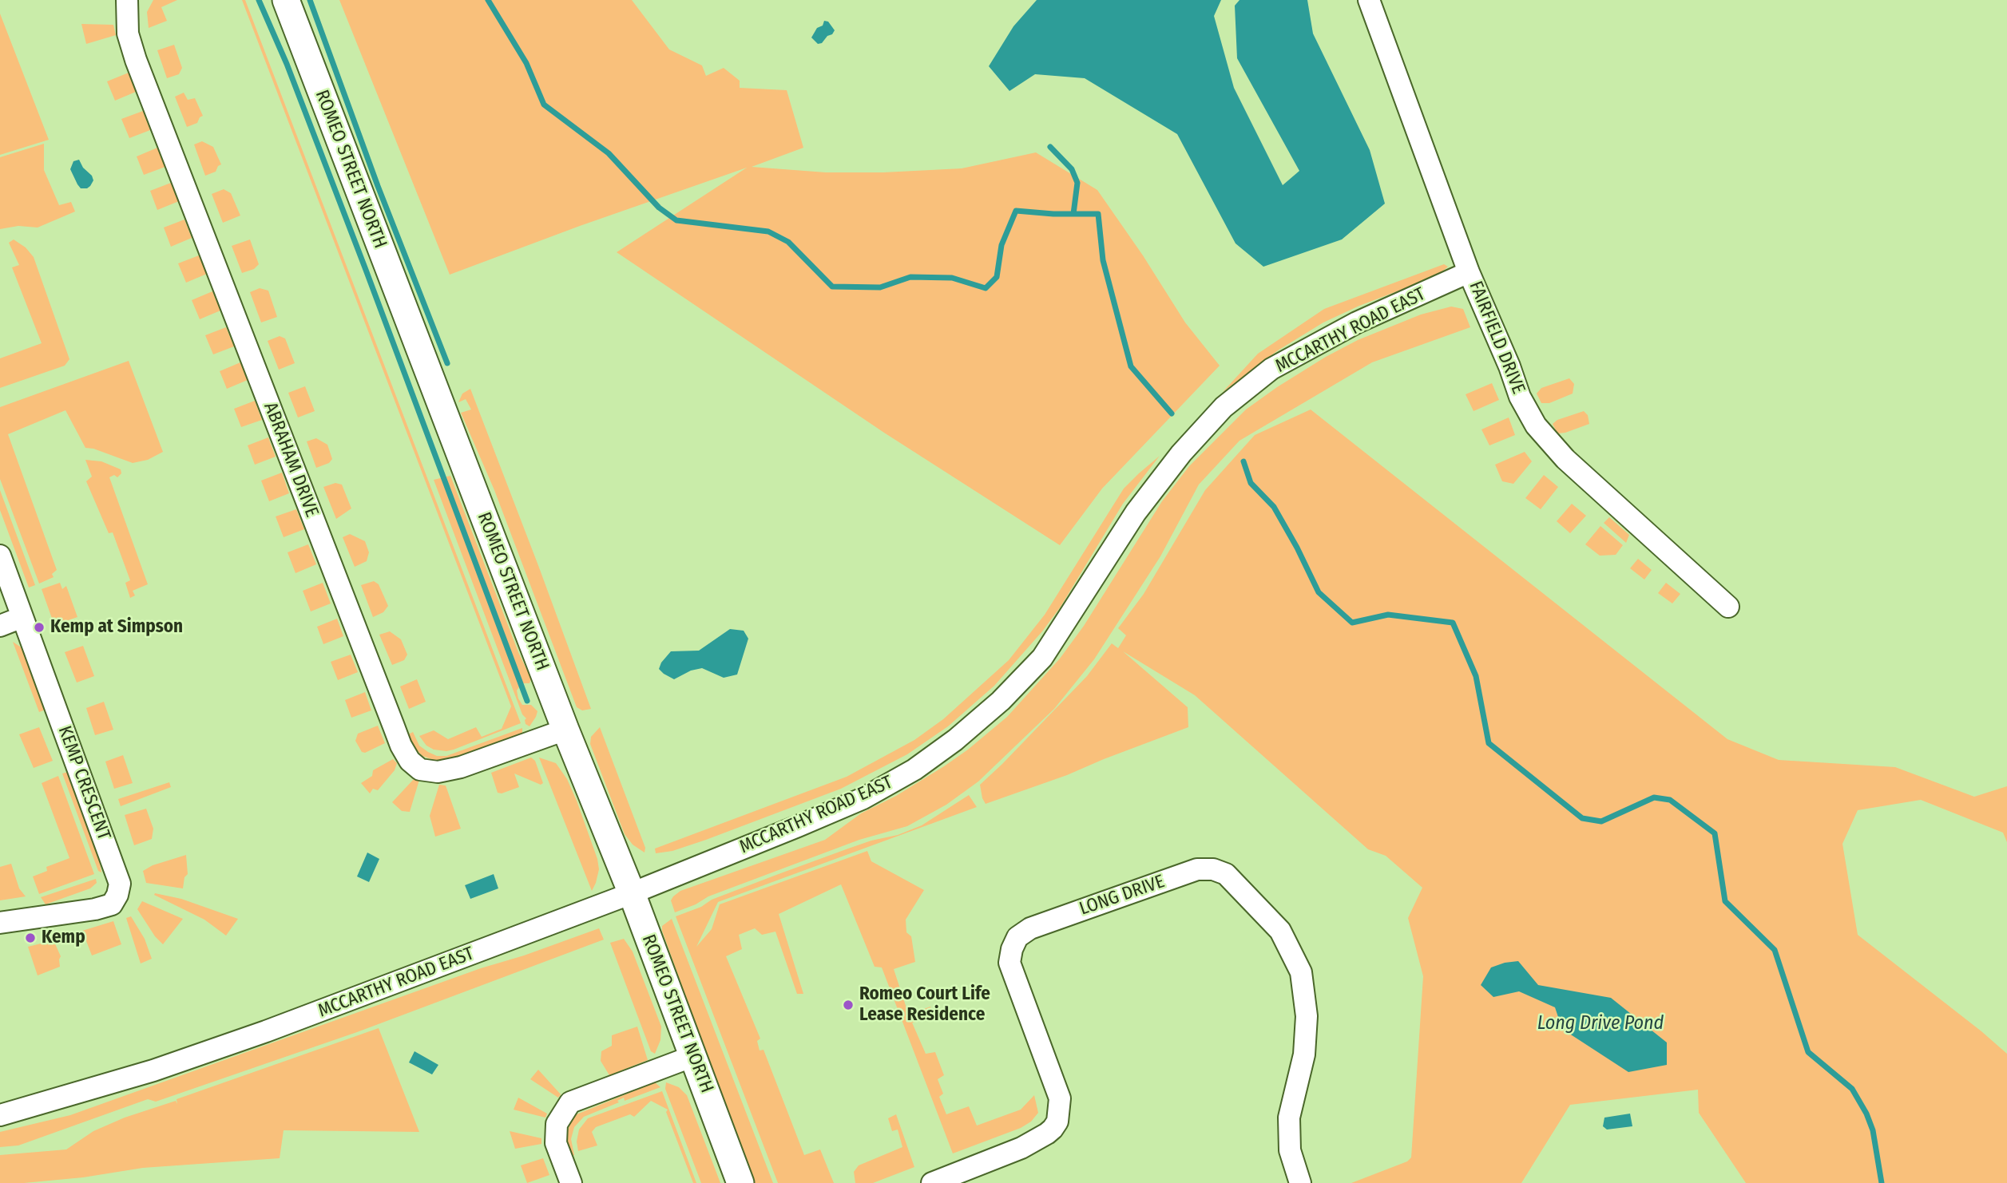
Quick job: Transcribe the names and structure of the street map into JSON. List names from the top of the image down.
{
  "streets": {
    "main road": ["ROMEO STREET NORTH"],
    "street": [
      "MCCARTHY ROAD EAST",
      "FAIRFIELD DRIVE",
      "ABRAHAM DRIVE",
      "KEMP CRESCENT",
      "LONG DRIVE"
    ]
  },
  "crossings": [
    ["ROMEO STREET NORTH", "MCCARTHY ROAD EAST"],
    ["ROMEO STREET NORTH", "ABRAHAM DRIVE"],
    ["MCCARTHY ROAD EAST", "FAIRFIELD DRIVE"]
  ],
  "water": ["Long Drive Pond"],
  "places": ["Kemp at Simpson", "Kemp", "Romeo Court Life Lease Residence"]
}
